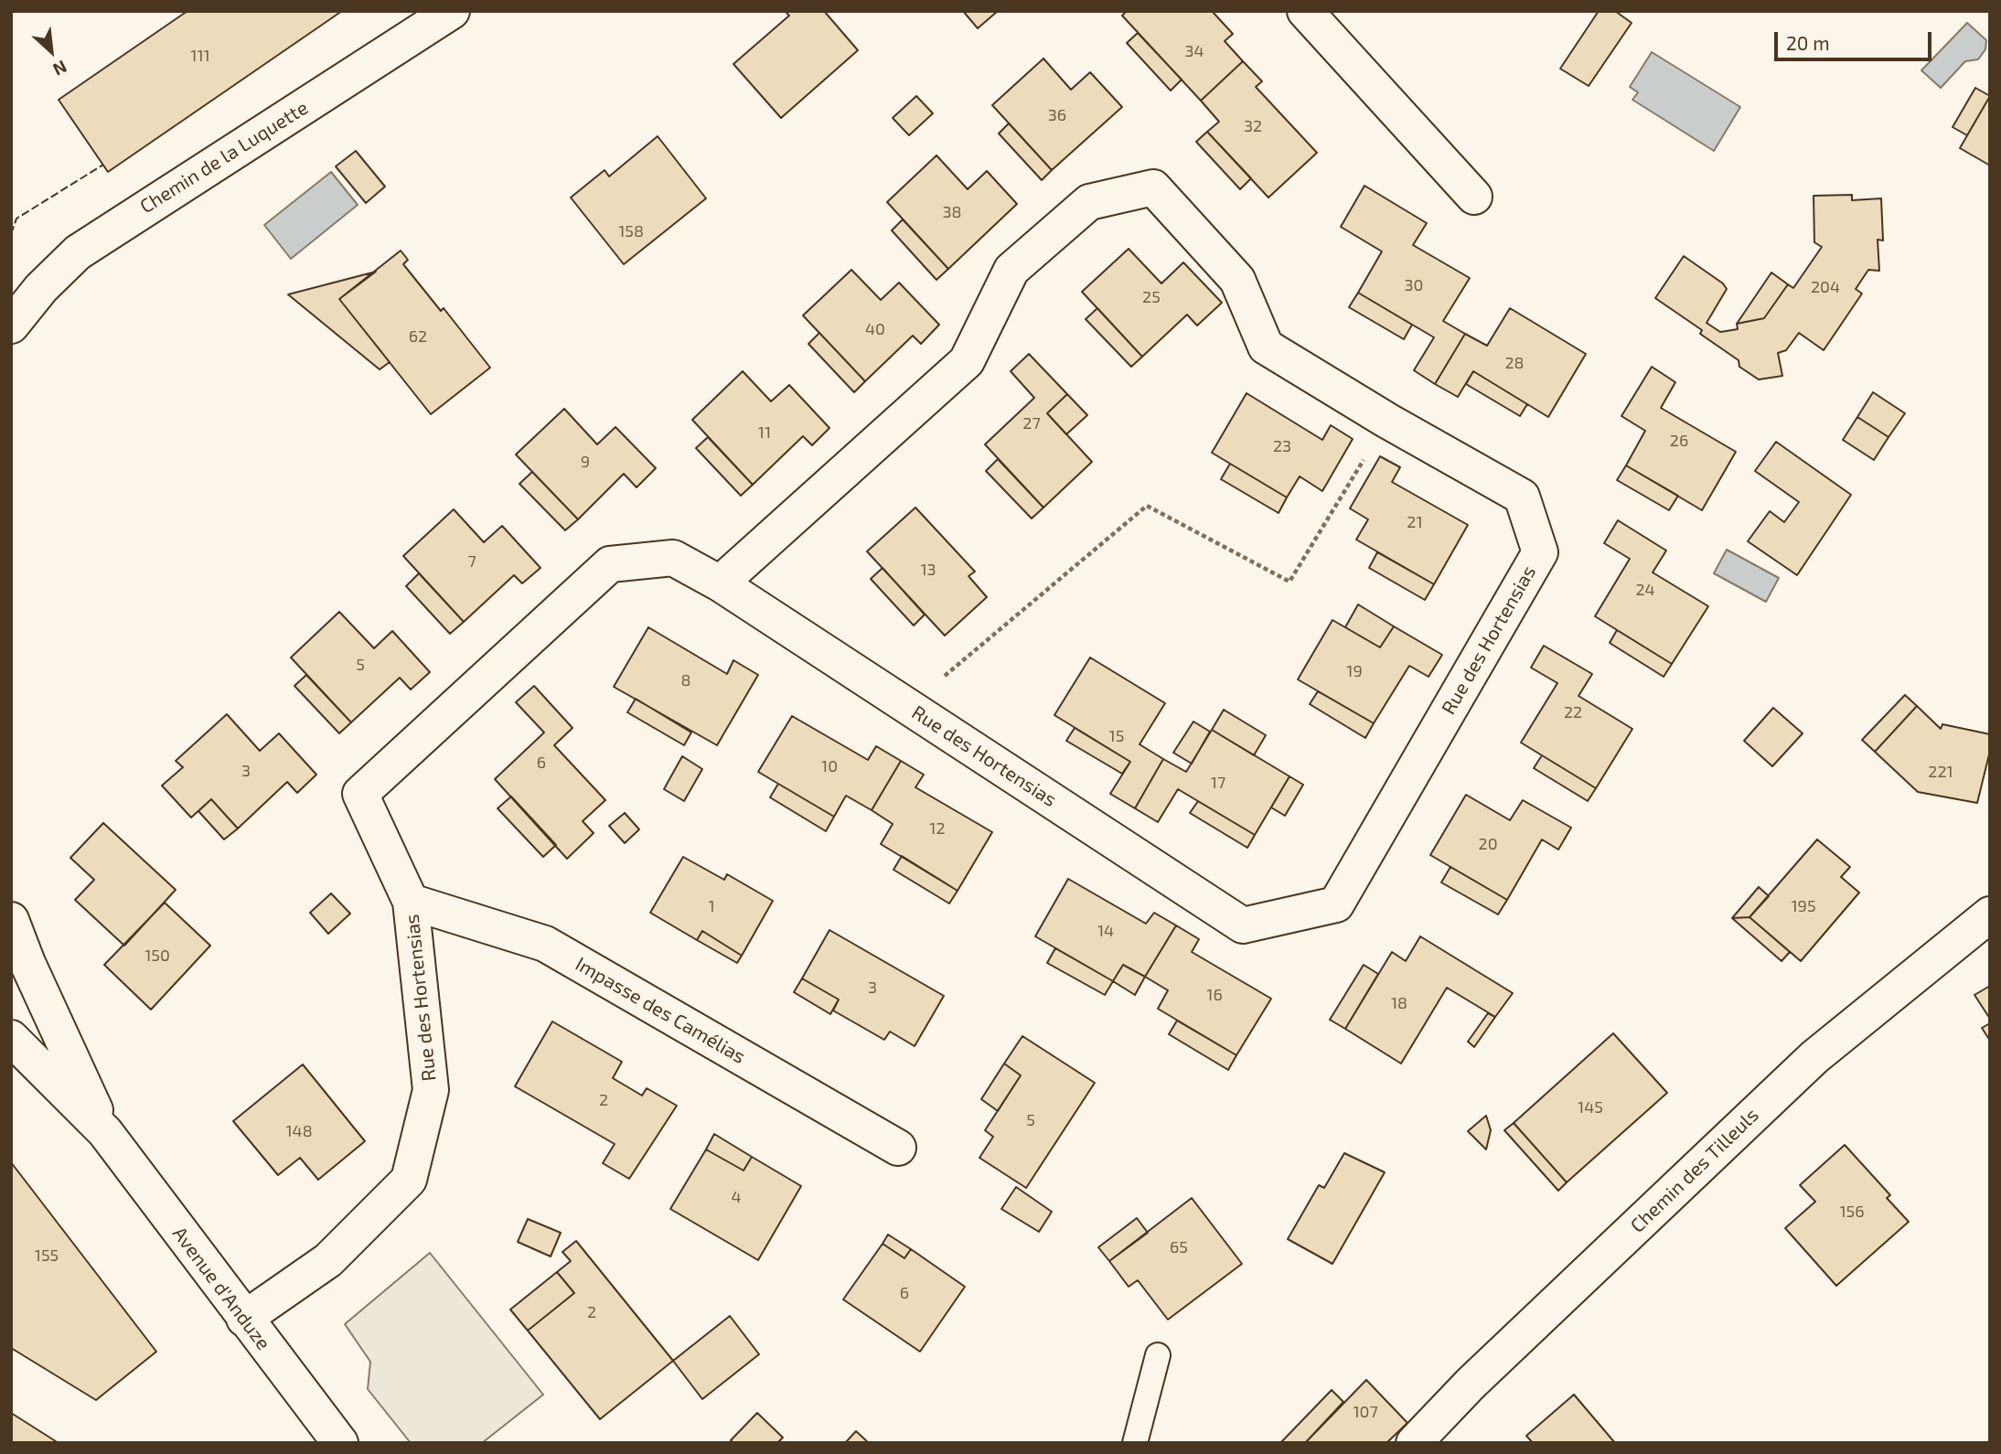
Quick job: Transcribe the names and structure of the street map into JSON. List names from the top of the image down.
{
  "streets": {
    "street": [
      "Chemin de la Luquette",
      "Rue des Hortensias",
      "Impasse des Camélias",
      "Chemin des Tilleuls",
      "Avenue d'Anduze"
    ]
  },
  "crossings": [
    ["Rue des Hortensias", "Impasse des Camélias"],
    ["Rue des Hortensias", "Avenue d'Anduze"]
  ],
  "house_numbers": [
    "34",
    "111",
    "36",
    "32",
    "38",
    "158",
    "30",
    "204",
    "25",
    "40",
    "62",
    "28",
    "27",
    "11",
    "26",
    "23",
    "9",
    "21",
    "7",
    "13",
    "24",
    "5",
    "19",
    "8",
    "22",
    "15",
    "6",
    "10",
    "3",
    "221",
    "17",
    "12",
    "20",
    "1",
    "195",
    "14",
    "150",
    "3",
    "16",
    "18",
    "2",
    "145",
    "5",
    "148",
    "4",
    "156",
    "65",
    "155",
    "6",
    "2",
    "107"
  ],
  "scale_bar": "20 m",
  "north": "bottom right"
}
